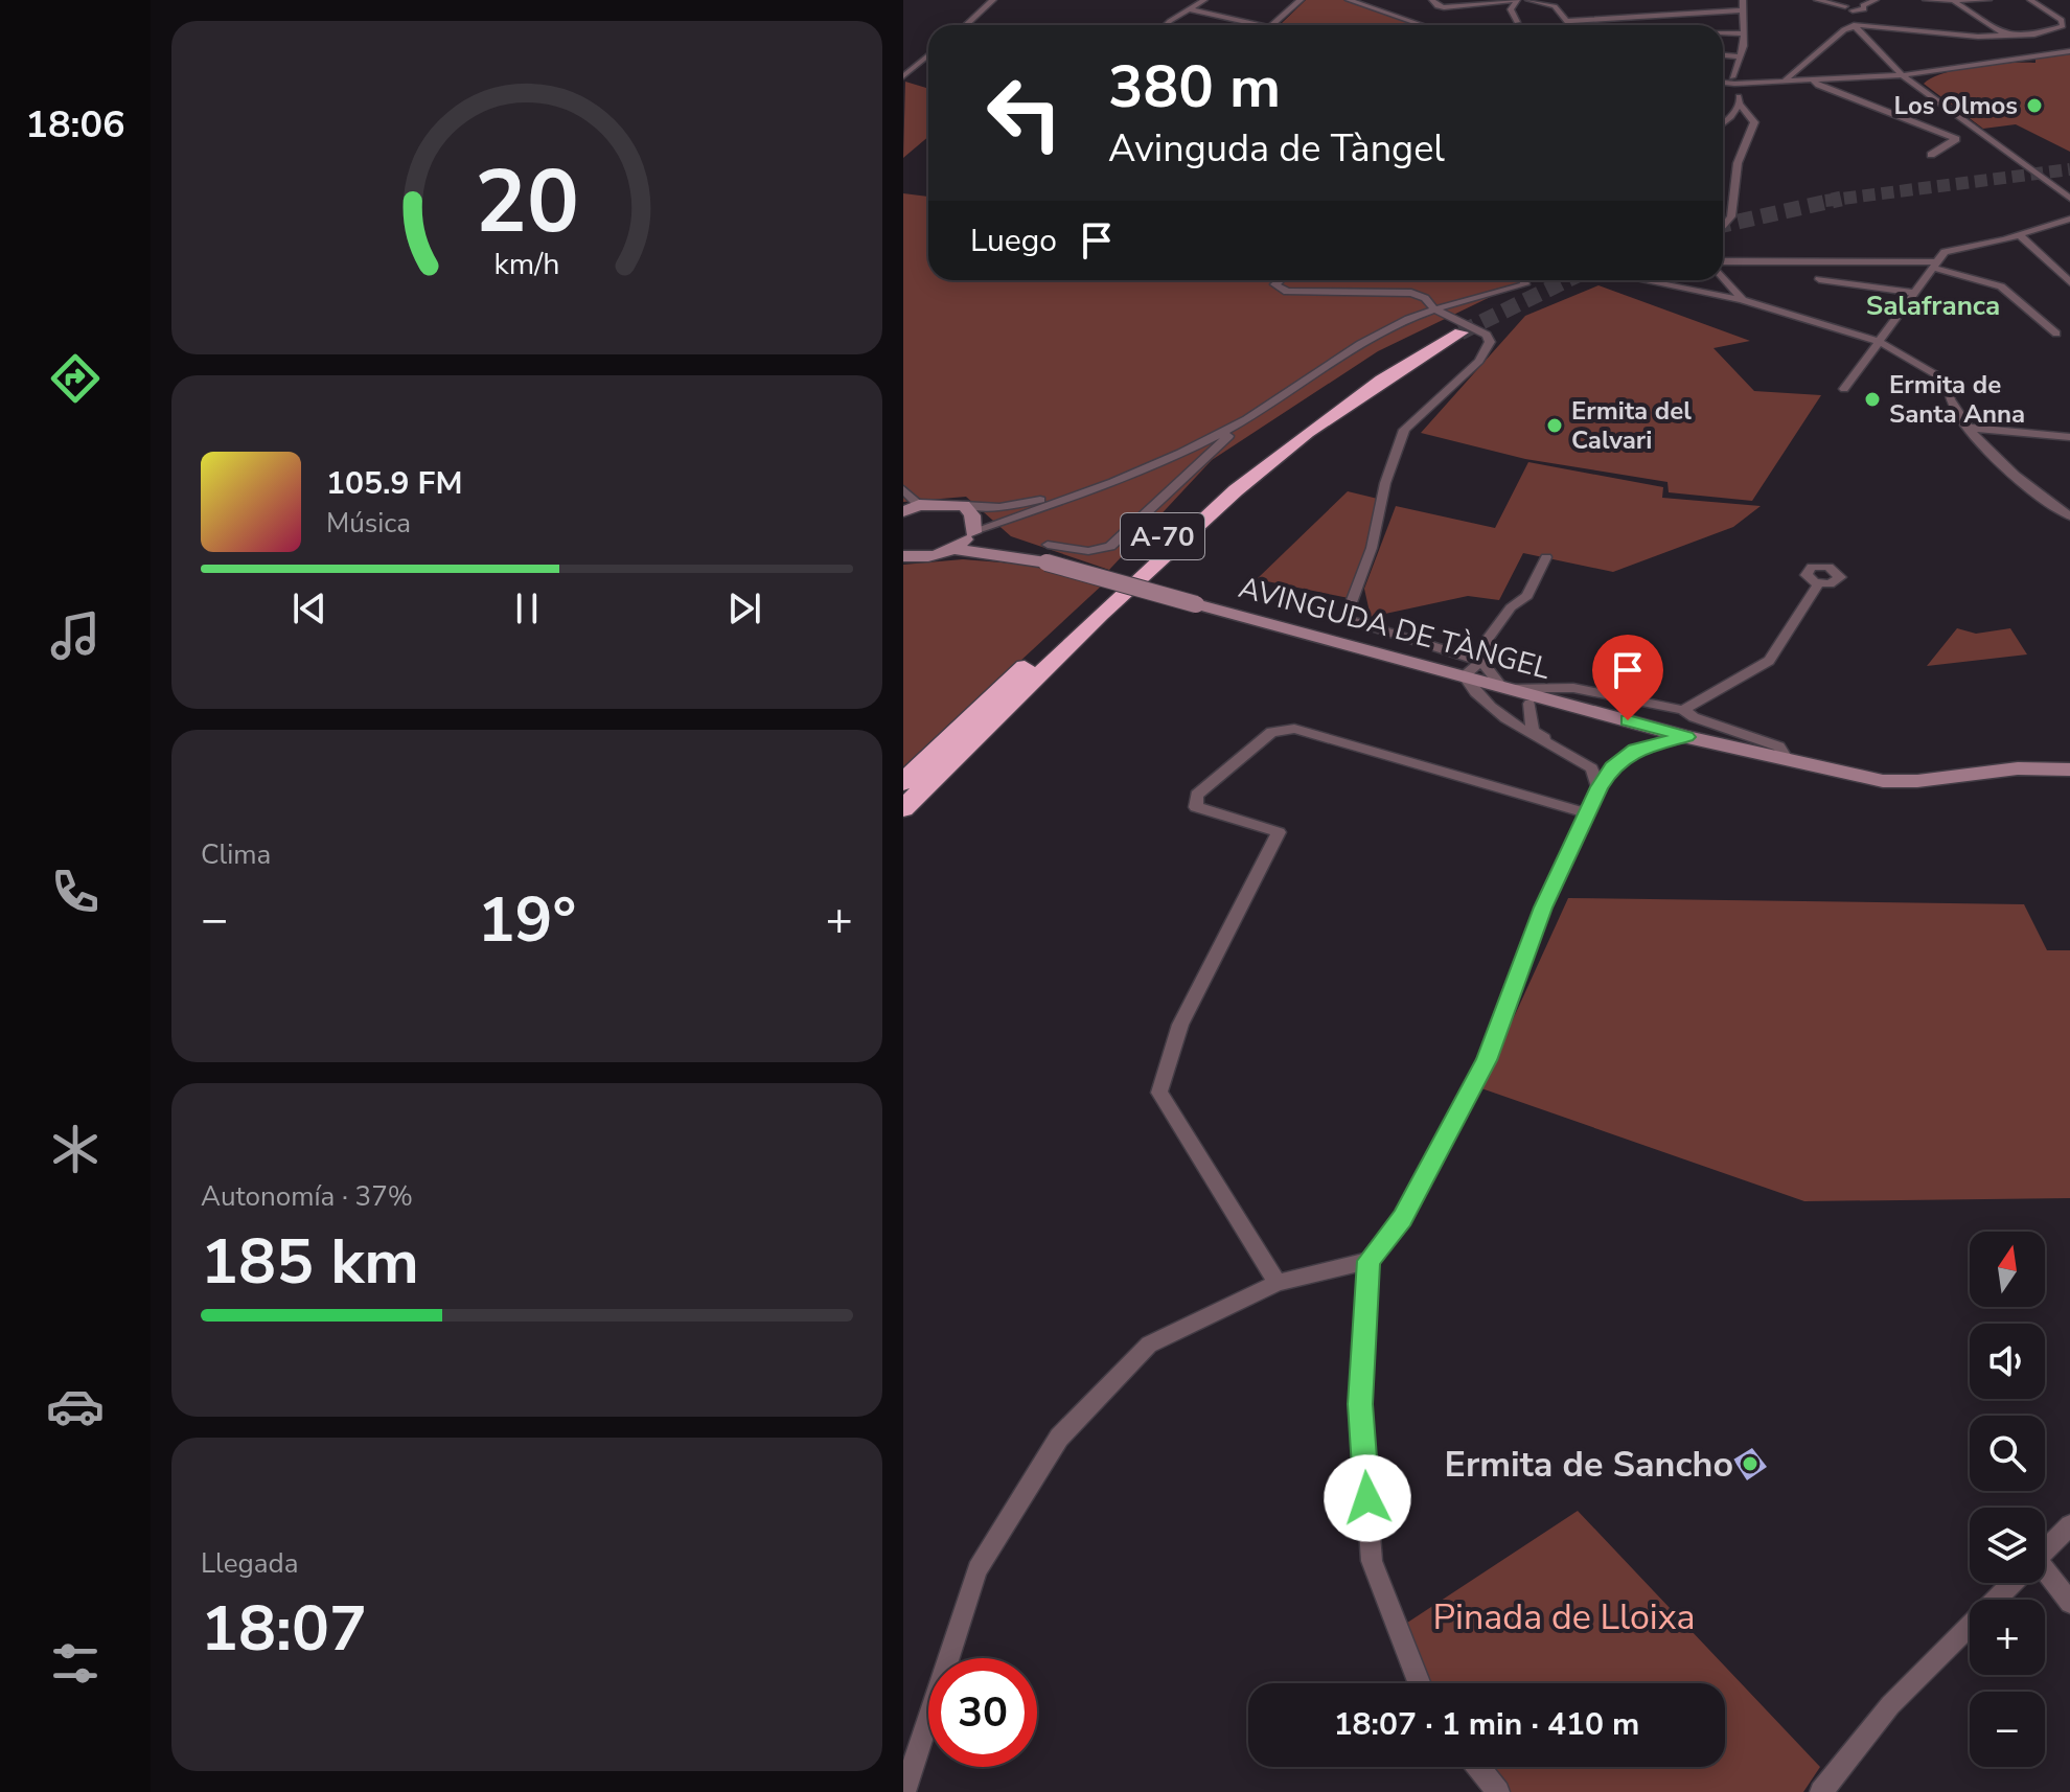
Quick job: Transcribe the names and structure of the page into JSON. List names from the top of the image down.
{
  "streets": {
    "highway": ["A-70"],
    "main road": ["AVINGUDA DE TÀNGEL"]
  },
  "districts": ["Salafranca"],
  "parks": ["Pinada de Lloixa"],
  "places": [
    "Los Olmos",
    "Ermita de Santa Anna",
    "Ermita del Calvari",
    "Ermita de Sancho"
  ],
  "north": "top",
  "page": {
    "tabs": "18:06",
    "turn": ["380 m", "Avinguda de Tàngel"],
    "then": "Luego",
    "song": ["105.9 FM", "Música"],
    "tile": [
      "Clima",
      ["Autonomía · 37%", "185 km"],
      ["Llegada", "18:07"]
    ],
    "heat": ["−", "19°", "+"],
    "map_buttons": ["+", "−"],
    "limit": "30",
    "trip": "18:07 · 1 min · 410 m",
    "gauge": ["20", "km/h"]
  }
}
